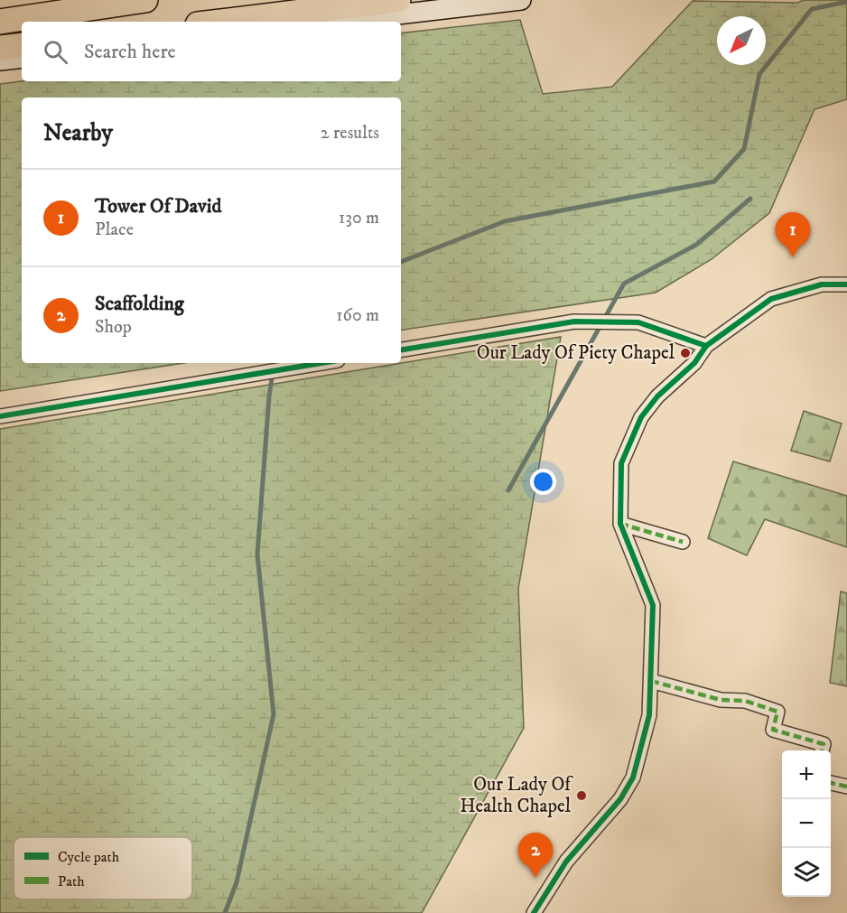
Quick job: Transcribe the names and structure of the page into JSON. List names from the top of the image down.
{
  "places": ["Our Lady Of Piety Chapel", "Our Lady Of Health Chapel"],
  "legend": ["Cycle path", "Path"],
  "north": "bottom left",
  "page": {
    "search": "Search here",
    "heading": ["Nearby", "2 results"],
    "list": [
      {
        "mark": "1",
        "name": "Tower Of David",
        "note": "Place",
        "value": "130 m"
      },
      {
        "mark": "2",
        "name": "Scaffolding",
        "note": "Shop",
        "value": "160 m"
      }
    ],
    "pins": ["1", "2"],
    "map_buttons": ["+", "−"]
  }
}
